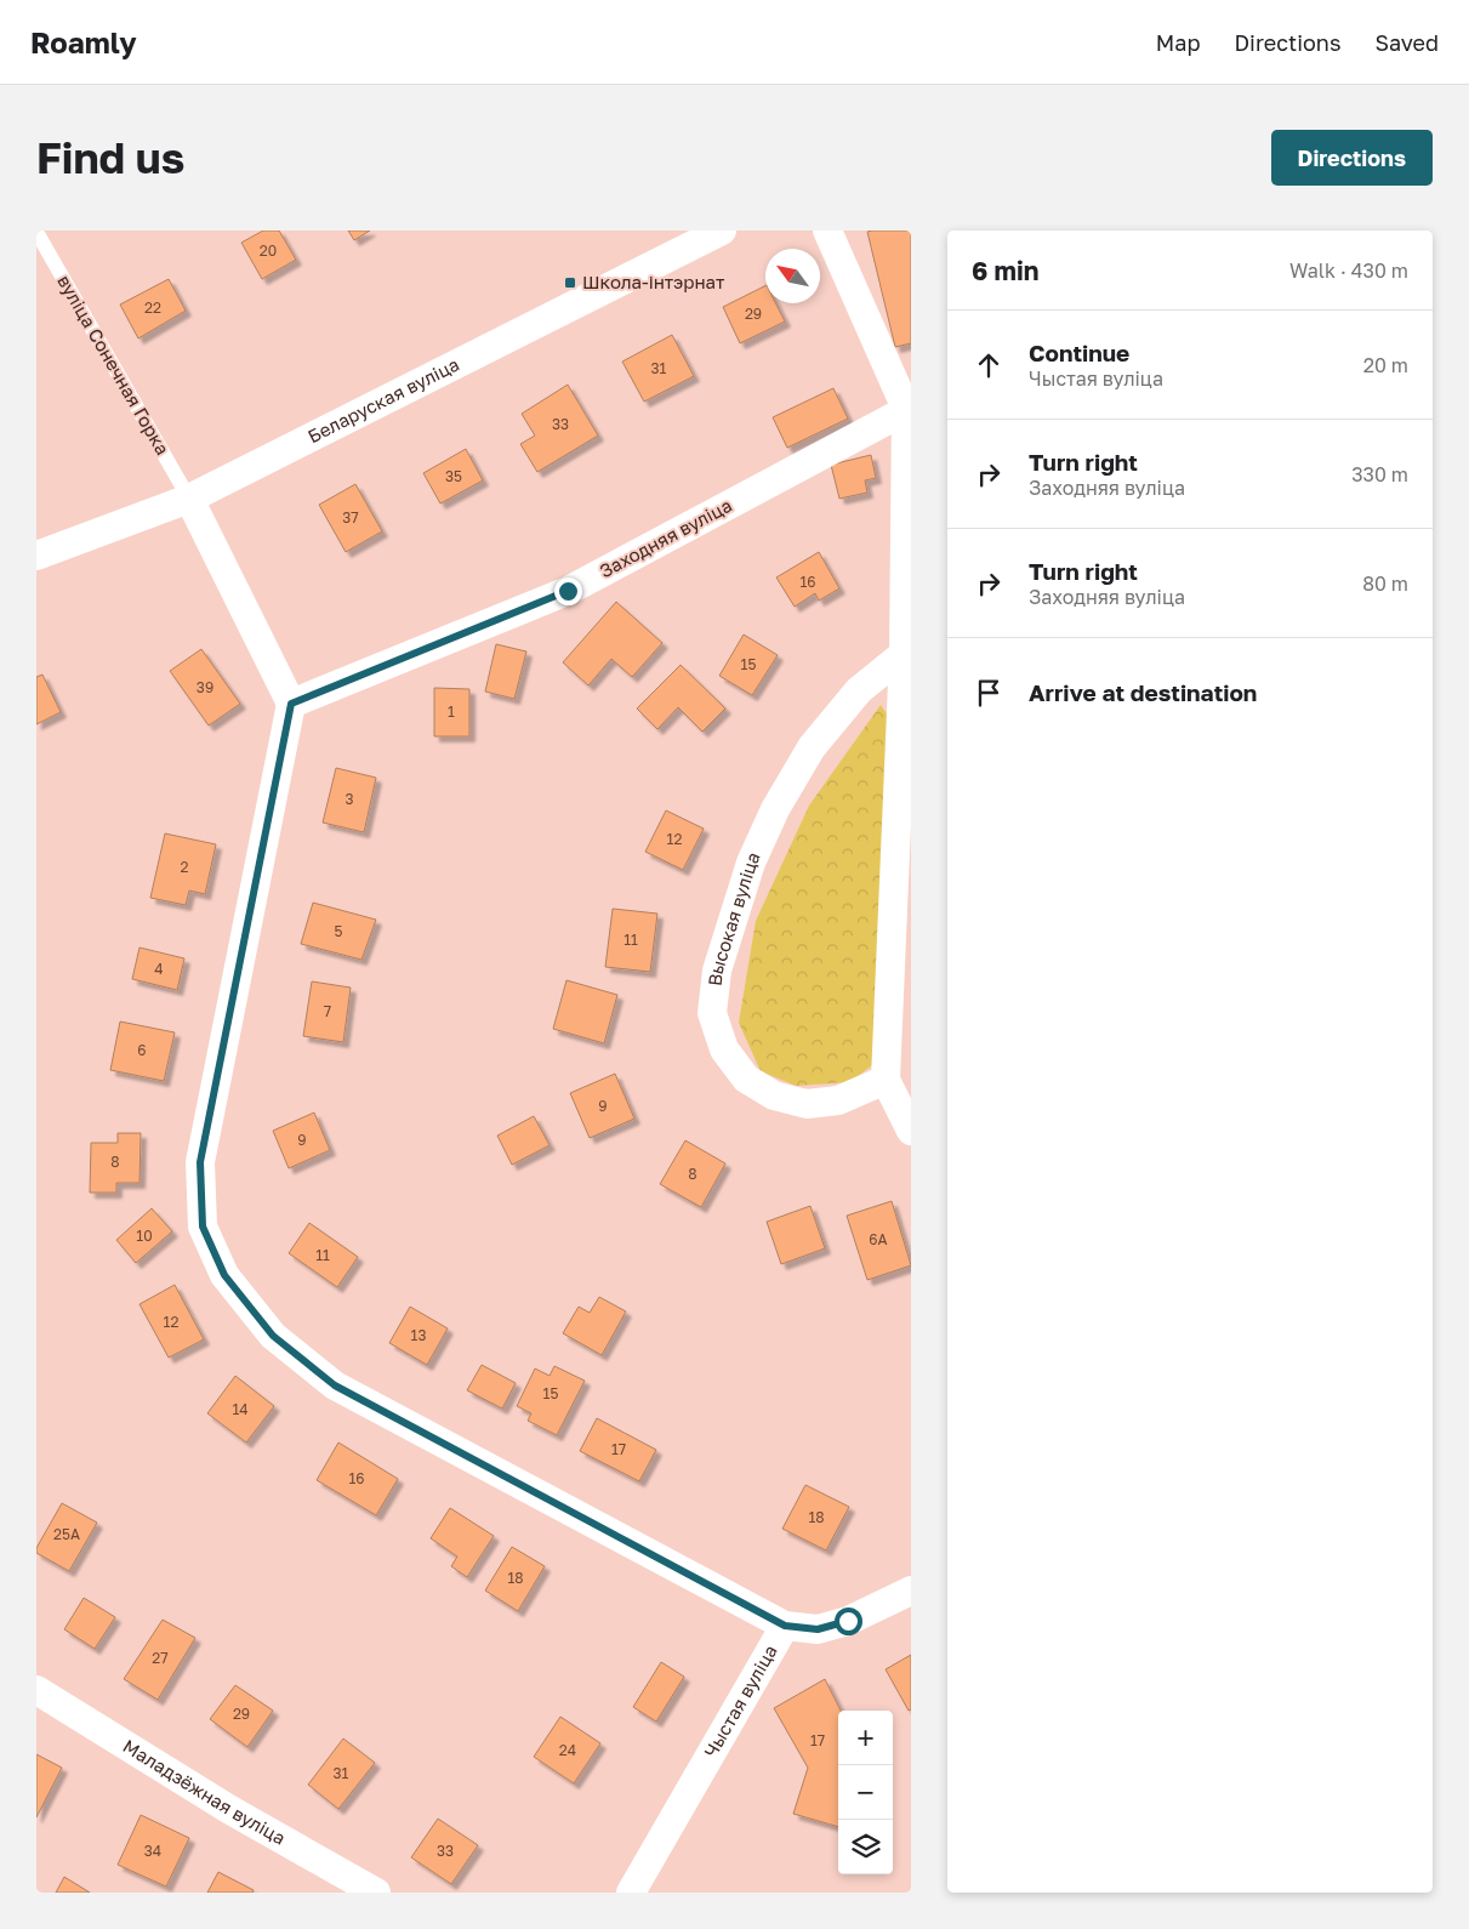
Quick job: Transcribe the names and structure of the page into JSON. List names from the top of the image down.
{
  "streets": {
    "street": [
      "Беларуская вуліца",
      "Заходняя вуліца",
      "Высокая вуліца",
      "Чыстая вуліца",
      "Маладзёжная вуліца"
    ],
    "lane": ["вуліца Сонечная Горка"]
  },
  "crossings": [
    ["вуліца Сонечная Горка", "Беларуская вуліца"]
  ],
  "places": {
    "transit": ["Школа-інтэрнат"]
  },
  "house_numbers": [
    "20",
    "22",
    "29",
    "31",
    "33",
    "35",
    "37",
    "16",
    "15",
    "39",
    "1",
    "3",
    "12",
    "2",
    "5",
    "11",
    "4",
    "7",
    "6",
    "9",
    "9",
    "8",
    "8",
    "10",
    "6А",
    "11",
    "12",
    "13",
    "15",
    "14",
    "17",
    "16",
    "18",
    "25А",
    "18",
    "27",
    "29",
    "17",
    "24",
    "31",
    "34",
    "33"
  ],
  "north": "top left",
  "page": {
    "header": "Roamly",
    "nav": ["Map", "Directions", "Saved"],
    "buttons": "Directions",
    "title": "Find us",
    "heading": ["6 min", "Walk · 430 m"],
    "list": [
      ["Continue", "Чыстая вуліца", "20 m"],
      ["Turn right", "Заходняя вуліца", "330 m"],
      ["Turn right", "Заходняя вуліца", "80 m"],
      "Arrive at destination"
    ],
    "map_buttons": ["+", "−"]
  }
}
